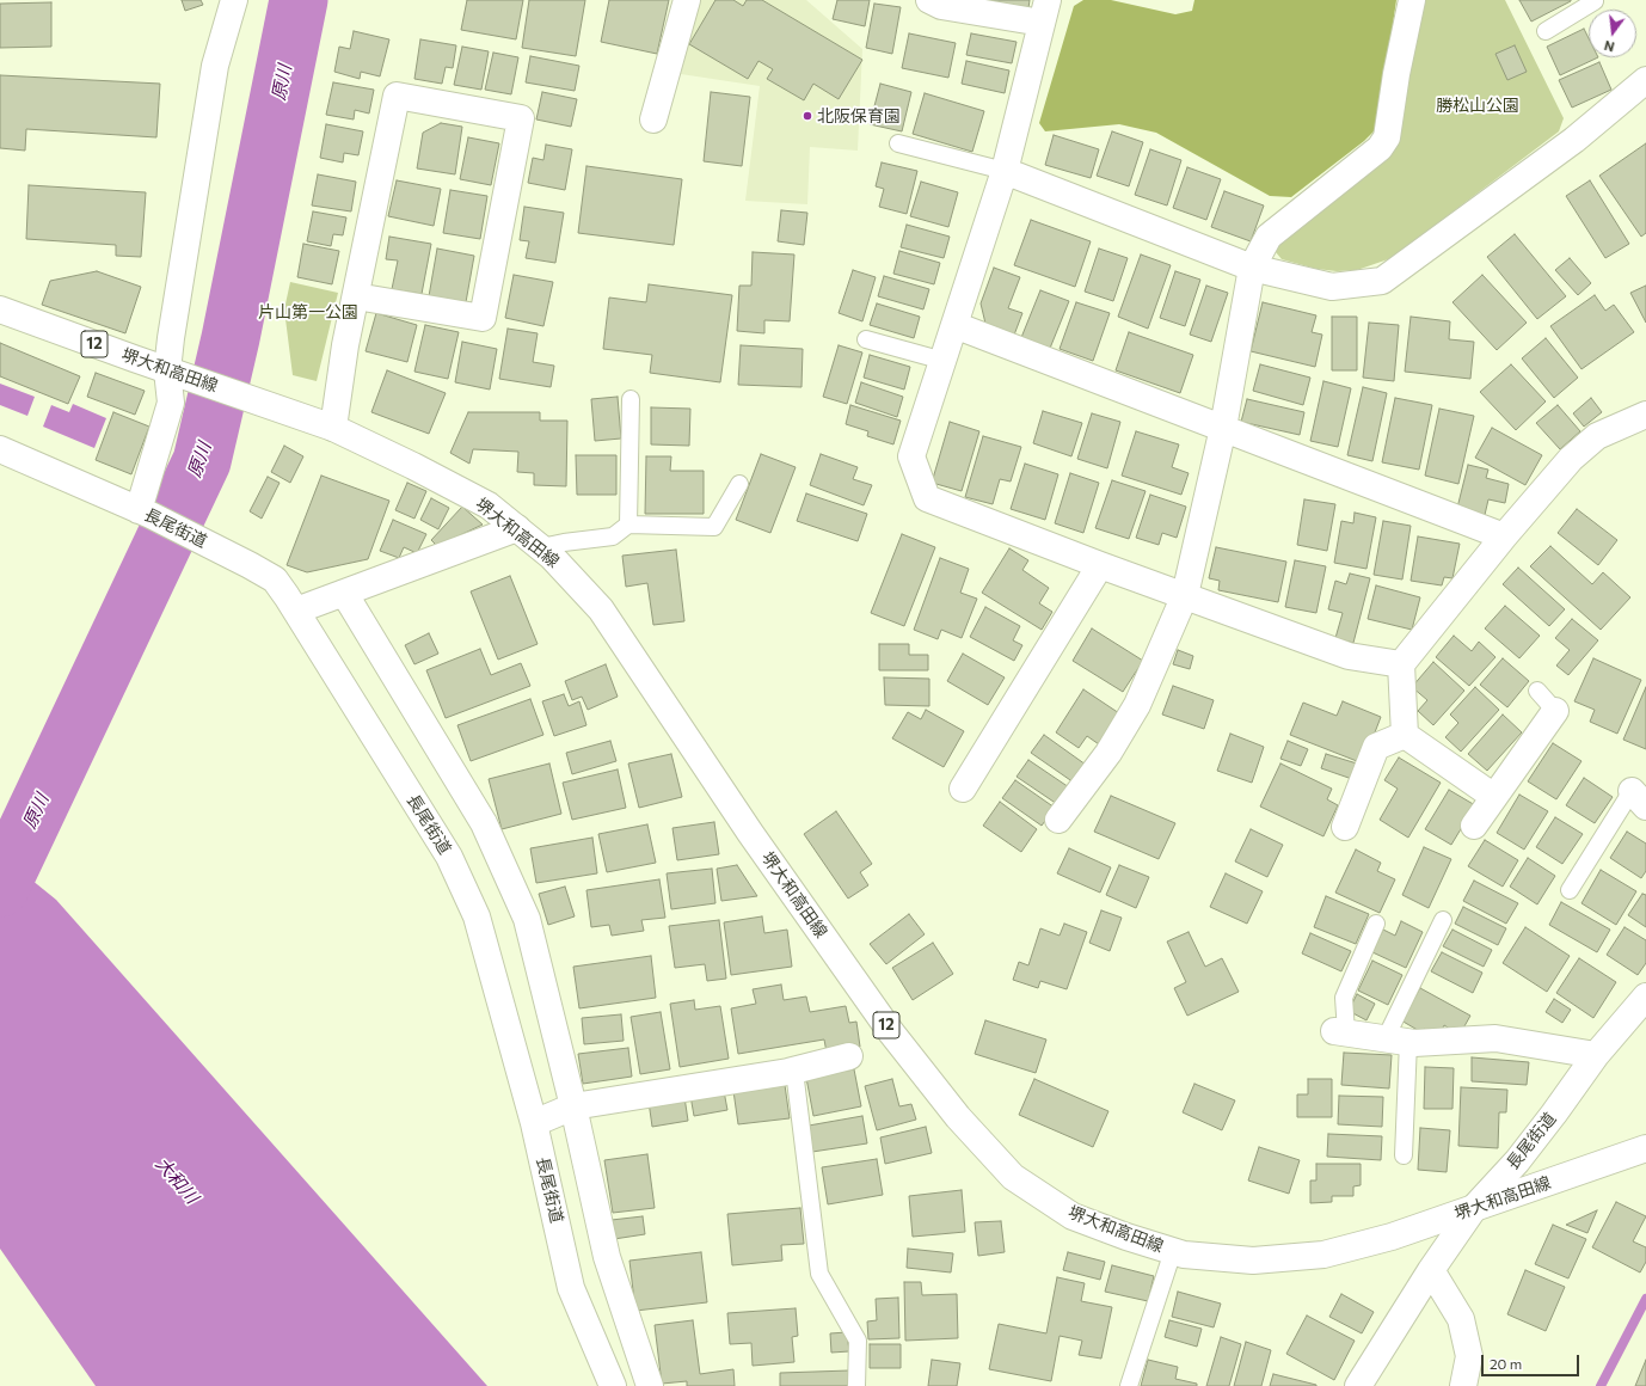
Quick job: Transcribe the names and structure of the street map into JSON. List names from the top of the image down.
{
  "streets": {
    "street": ["12", "堺大和高田線", "長尾街道"]
  },
  "crossings": [
    ["堺大和高田線", "長尾街道"]
  ],
  "water": ["原川", "大和川"],
  "parks": ["勝松山公園", "片山第一公園"],
  "places": ["北阪保育園"],
  "scale_bar": "20 m",
  "north": "bottom"
}
